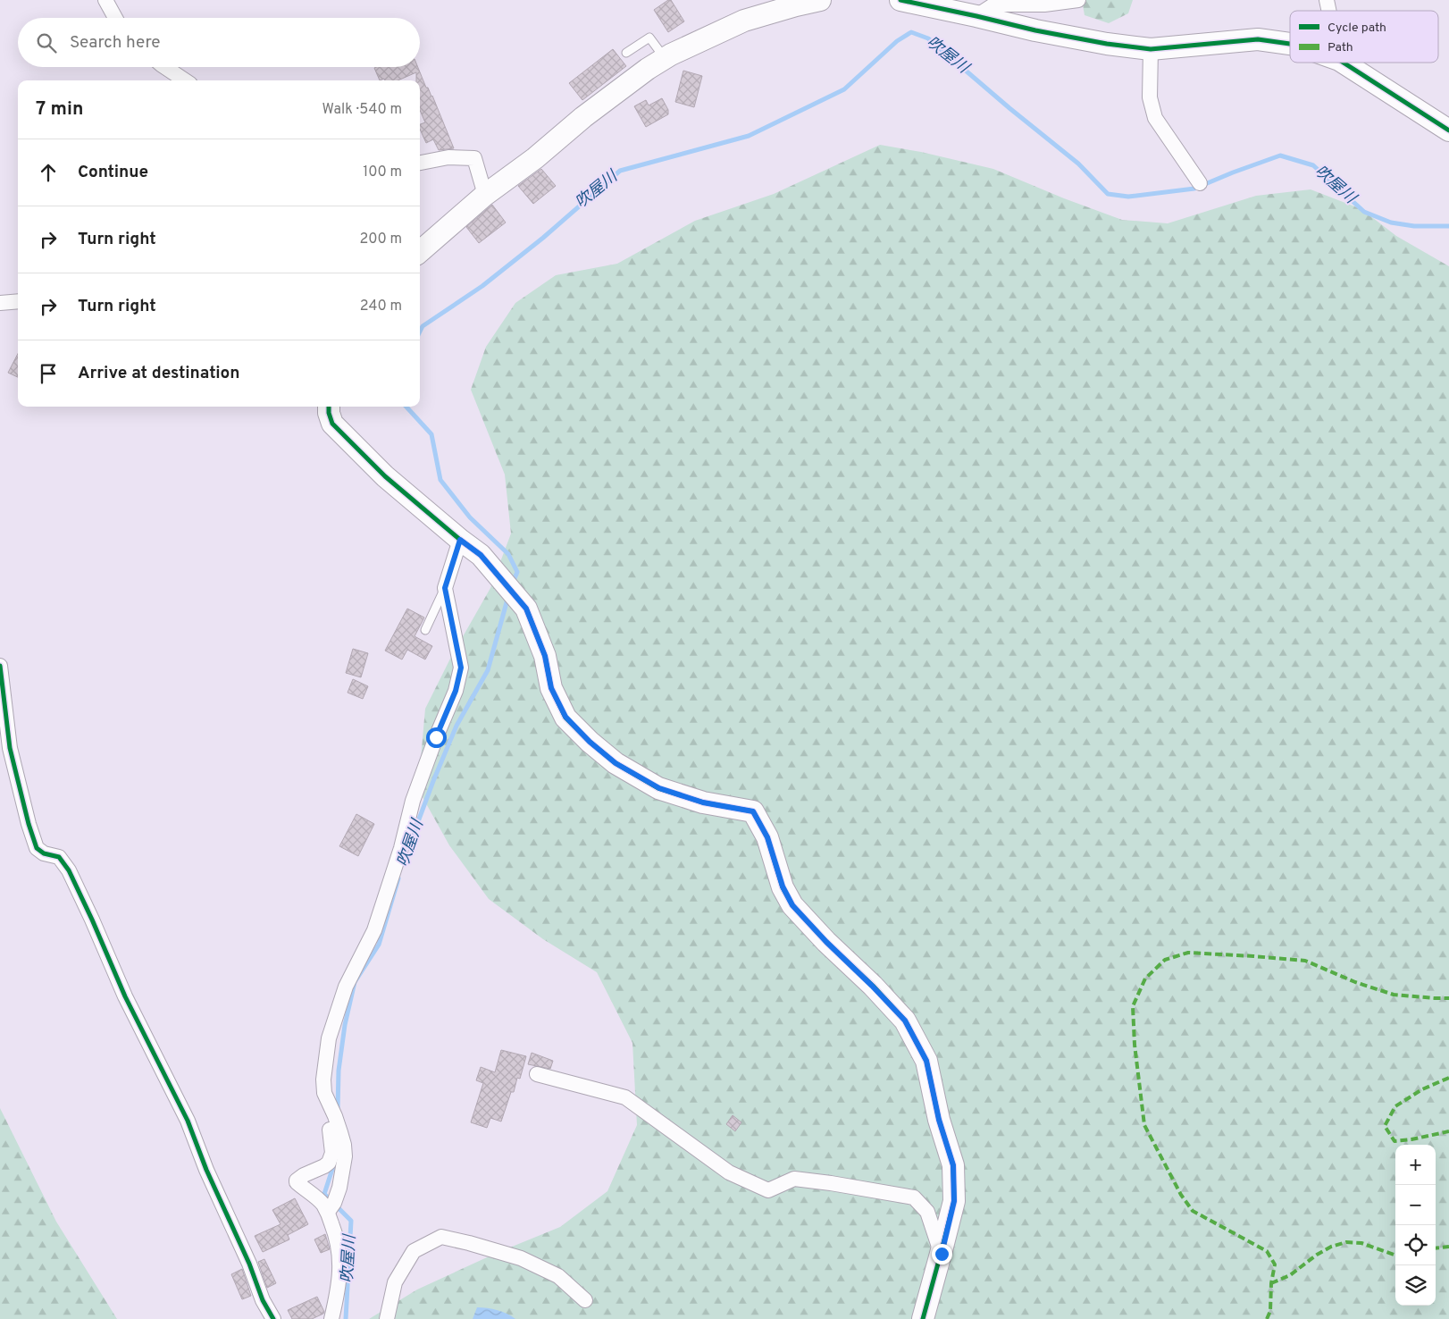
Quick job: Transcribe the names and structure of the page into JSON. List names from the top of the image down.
{
  "water": ["吹屋川"],
  "legend": ["Cycle path", "Path"],
  "page": {
    "search": "Search here",
    "heading": ["7 min", "Walk · 540 m"],
    "list": [
      ["Continue", "100 m"],
      ["Turn right", "200 m"],
      ["Turn right", "240 m"],
      "Arrive at destination"
    ],
    "map_buttons": ["+", "−"]
  }
}
